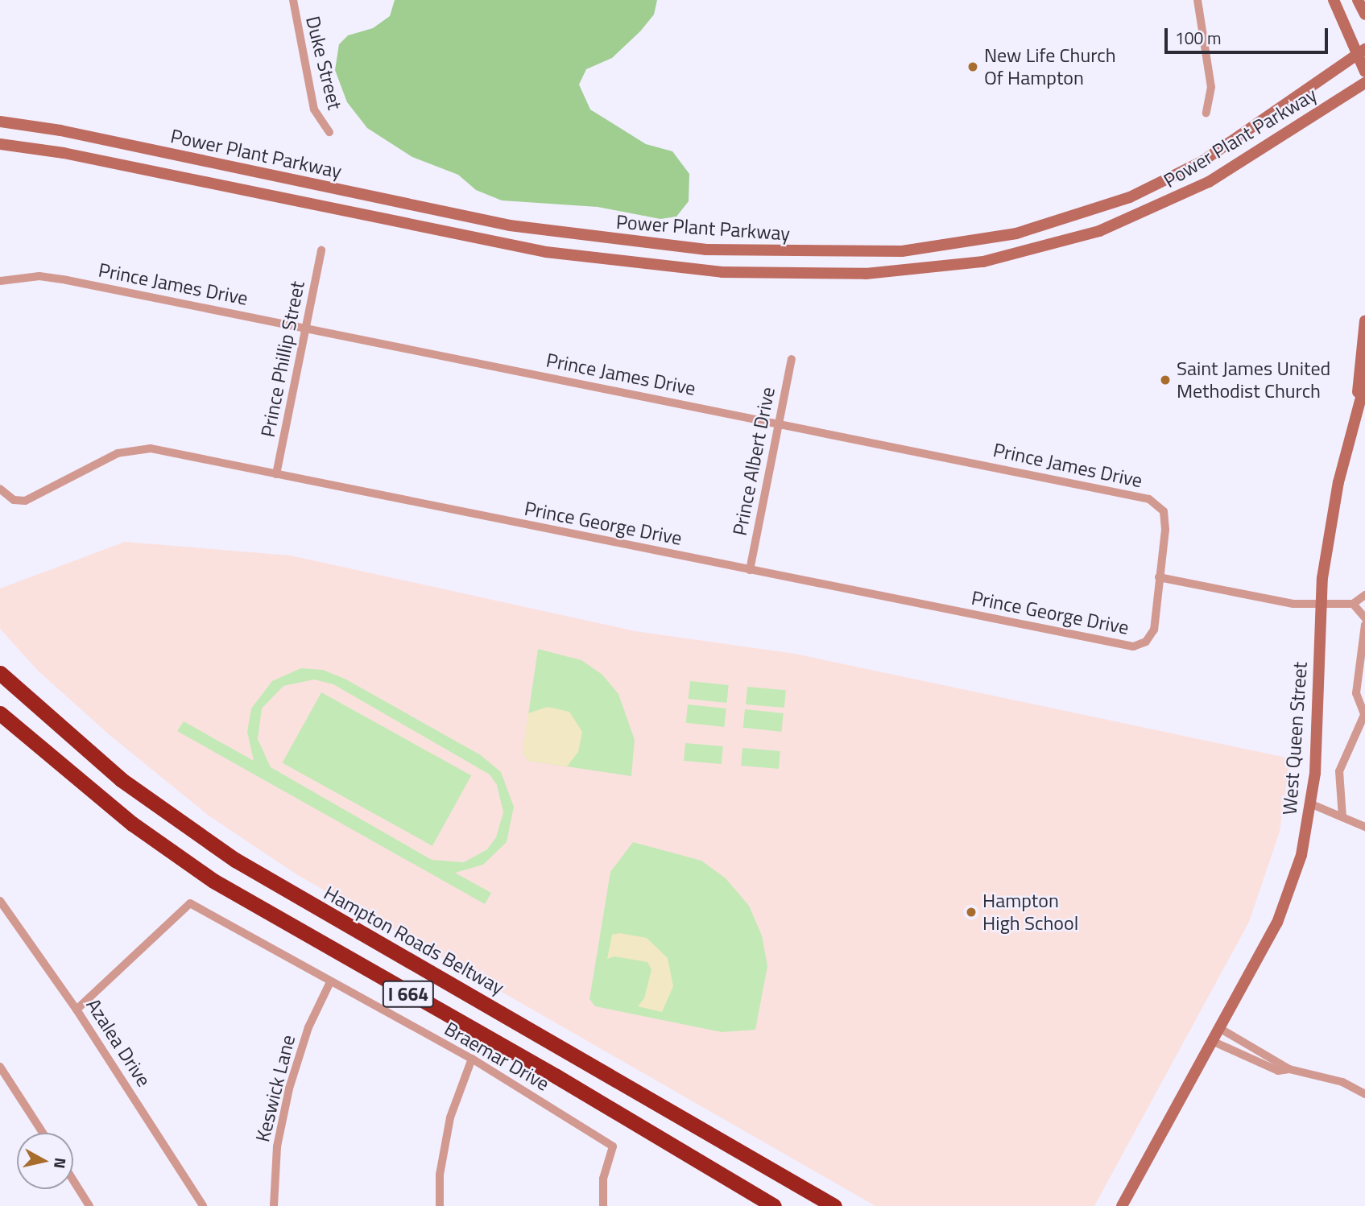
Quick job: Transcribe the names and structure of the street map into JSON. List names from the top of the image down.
{
  "streets": {
    "highway": ["Hampton Roads Beltway", "I 664"],
    "main road": ["Power Plant Parkway", "West Queen Street"],
    "street": [
      "Duke Street",
      "Prince James Drive",
      "Prince Phillip Street",
      "Prince Albert Drive",
      "Prince George Drive",
      "Azalea Drive",
      "Braemar Drive",
      "Keswick Lane"
    ]
  },
  "crossings": [
    ["Prince James Drive", "Prince Phillip Street"],
    ["Prince James Drive", "Prince Albert Drive"],
    ["Prince James Drive", "Prince George Drive"],
    ["Prince Phillip Street", "Prince George Drive"],
    ["Prince Albert Drive", "Prince George Drive"],
    ["Azalea Drive", "Braemar Drive"],
    ["Braemar Drive", "Keswick Lane"]
  ],
  "places": ["New Life Church Of Hampton", "Saint James United Methodist Church", "Hampton High School"],
  "scale_bar": "100 m",
  "north": "right"
}
